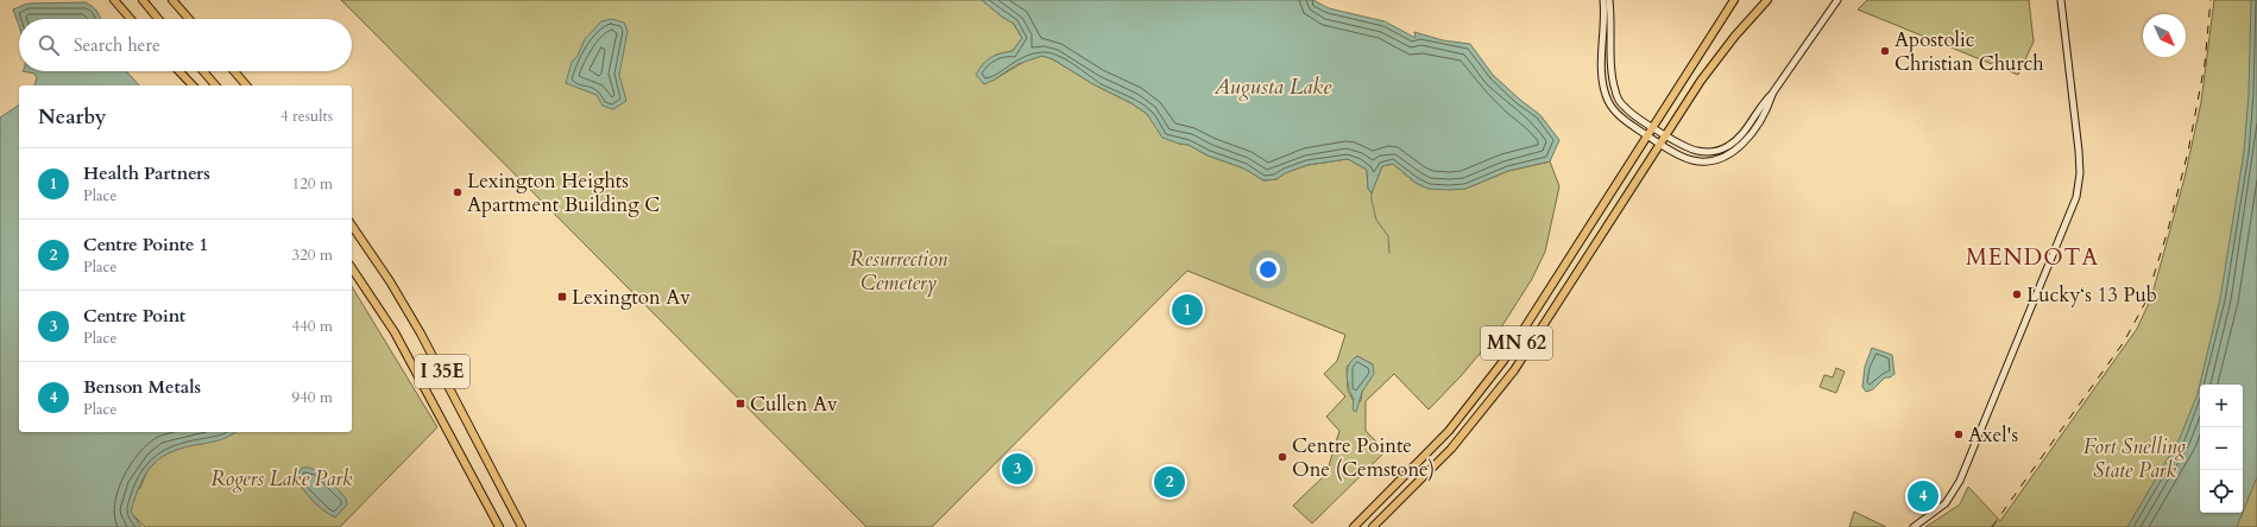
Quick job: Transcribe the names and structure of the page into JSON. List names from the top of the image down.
{
  "streets": {
    "highway": ["MN 62", "I 35E"]
  },
  "districts": ["MENDOTA"],
  "water": ["Augusta Lake"],
  "parks": ["Resurrection Cemetery", "Fort Snelling State Park", "Rogers Lake Park"],
  "places": {
    "other": [
      "Apostolic Christian Church",
      "Lexington Heights Apartment Building C",
      "Lucky‘s 13 Pub",
      "Axel's",
      "Centre Pointe One (Cemstone)"
    ],
    "transit": ["Lexington Av", "Cullen Av"]
  },
  "north": "bottom right",
  "page": {
    "search": "Search here",
    "heading": ["Nearby", "4 results"],
    "list": [
      {
        "mark": "1",
        "name": "Health Partners",
        "note": "Place",
        "value": "120 m"
      },
      {
        "mark": "2",
        "name": "Centre Pointe 1",
        "note": "Place",
        "value": "320 m"
      },
      {
        "mark": "3",
        "name": "Centre Point",
        "note": "Place",
        "value": "440 m"
      },
      {
        "mark": "4",
        "name": "Benson Metals",
        "note": "Place",
        "value": "940 m"
      }
    ],
    "pins": [
      "1",
      "3",
      "2",
      "4"
    ],
    "map_buttons": ["+", "−"]
  }
}
